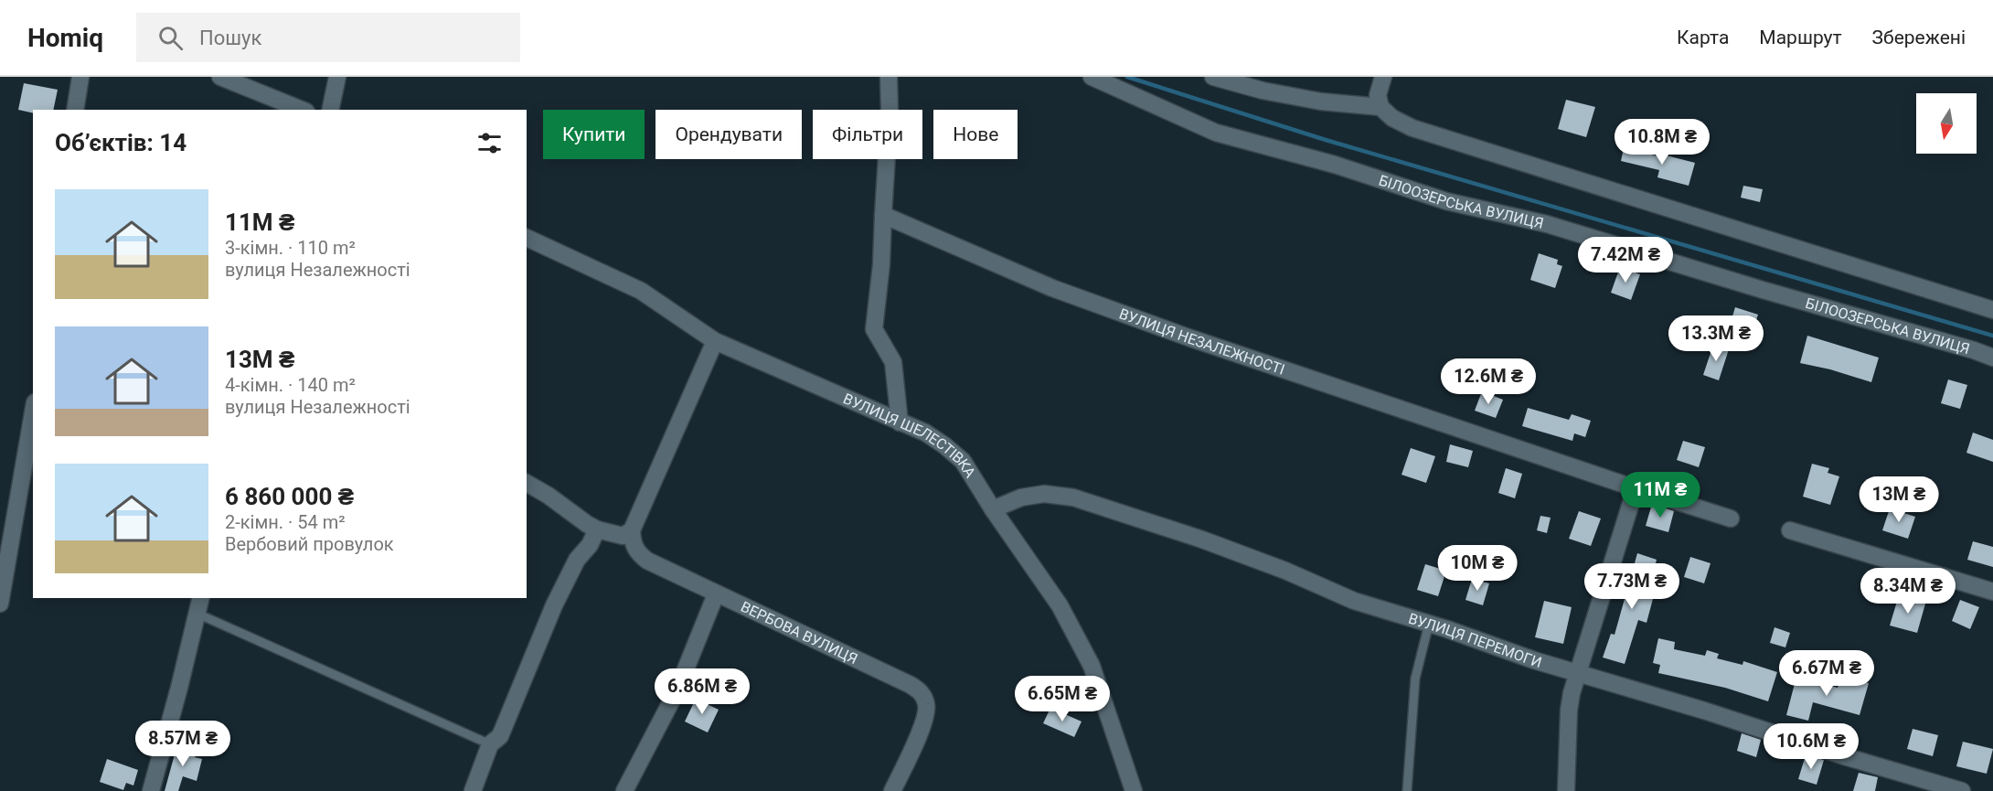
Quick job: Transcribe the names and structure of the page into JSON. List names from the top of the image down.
{
  "streets": {
    "street": [
      "БІЛООЗЕРСЬКА ВУЛИЦЯ",
      "ВУЛИЦЯ НЕЗАЛЕЖНОСТІ",
      "ВУЛИЦЯ ШЕЛЕСТІВКА",
      "ВЕРБОВА ВУЛИЦЯ",
      "ВУЛИЦЯ ПЕРЕМОГИ"
    ]
  },
  "crossings": [
    ["ВУЛИЦЯ ШЕЛЕСТІВКА", "ВУЛИЦЯ ПЕРЕМОГИ"]
  ],
  "north": "bottom",
  "page": {
    "header": "Homiq",
    "search": "Пошук",
    "nav": ["Карта", "Маршрут", "Збережені"],
    "chip": [
      "Купити",
      "Орендувати",
      "Фільтри",
      "Нове"
    ],
    "heading": "Об’єктів: 14",
    "price": [
      "10.8M ₴",
      "7.42M ₴",
      "13.3M ₴",
      "12.6M ₴",
      "11M ₴",
      "13M ₴",
      "10M ₴",
      "7.73M ₴",
      "8.34M ₴",
      "6.67M ₴",
      "6.86M ₴",
      "6.65M ₴",
      "8.57M ₴",
      "10.6M ₴"
    ],
    "list": [
      {
        "name": "11M ₴",
        "note": "3-кімн. · 110 m² · вулиця Незалежності"
      },
      {
        "name": "13M ₴",
        "note": "4-кімн. · 140 m² · вулиця Незалежності"
      },
      {
        "name": "6 860 000 ₴",
        "note": "2-кімн. · 54 m² · Вербовий провулок"
      }
    ]
  }
}
